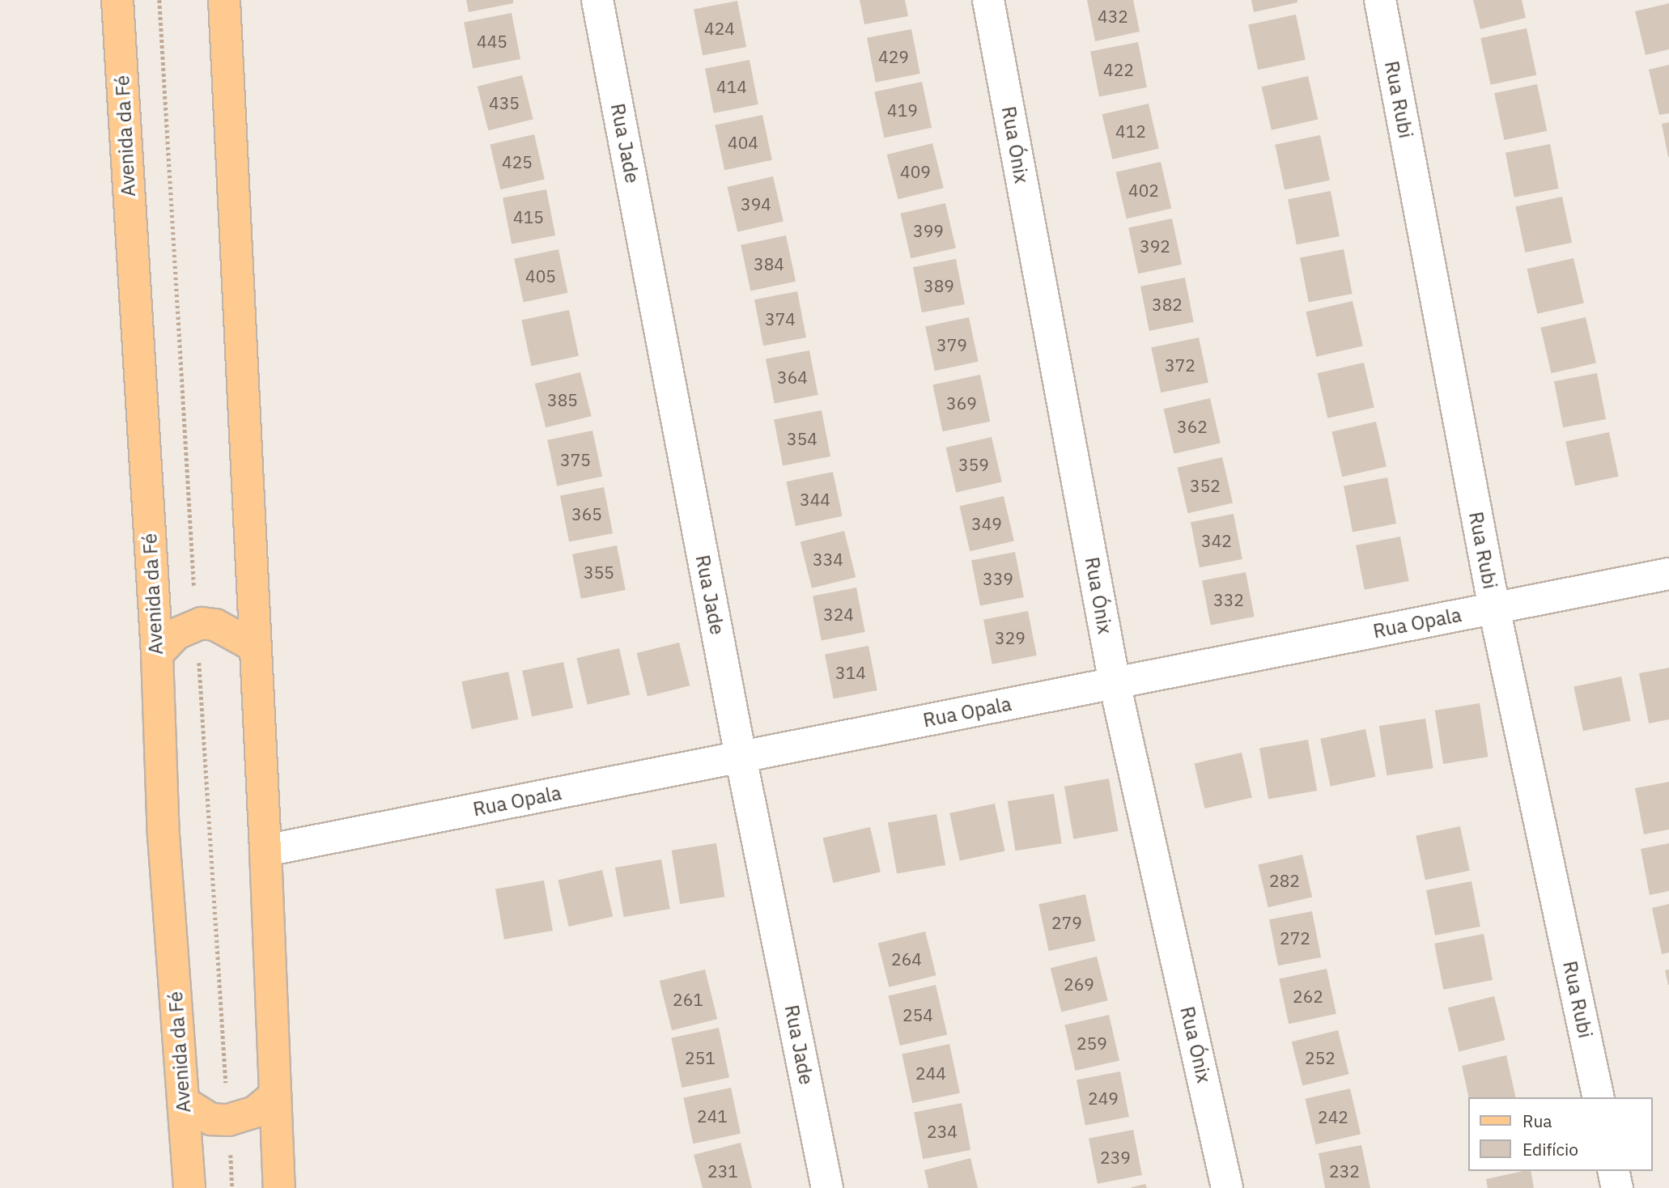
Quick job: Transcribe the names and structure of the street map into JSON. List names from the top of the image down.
{
  "streets": {
    "main road": ["Avenida da Fé"],
    "street": [
      "Rua Rubi",
      "Rua Jade",
      "Rua Ónix",
      "Rua Opala"
    ]
  },
  "crossings": [
    ["Rua Rubi", "Rua Opala"],
    ["Rua Jade", "Rua Opala"],
    ["Rua Ónix", "Rua Opala"]
  ],
  "house_numbers": [
    "432",
    "424",
    "445",
    "429",
    "422",
    "414",
    "435",
    "419",
    "412",
    "404",
    "425",
    "409",
    "402",
    "394",
    "415",
    "399",
    "392",
    "384",
    "405",
    "389",
    "382",
    "374",
    "379",
    "372",
    "364",
    "385",
    "369",
    "362",
    "354",
    "375",
    "359",
    "352",
    "344",
    "365",
    "349",
    "342",
    "334",
    "355",
    "339",
    "332",
    "324",
    "329",
    "314",
    "282",
    "279",
    "272",
    "264",
    "269",
    "262",
    "261",
    "254",
    "259",
    "251",
    "252",
    "244",
    "249",
    "241",
    "242",
    "234",
    "239",
    "231",
    "232"
  ],
  "legend": ["Rua", "Edifício"]
}
